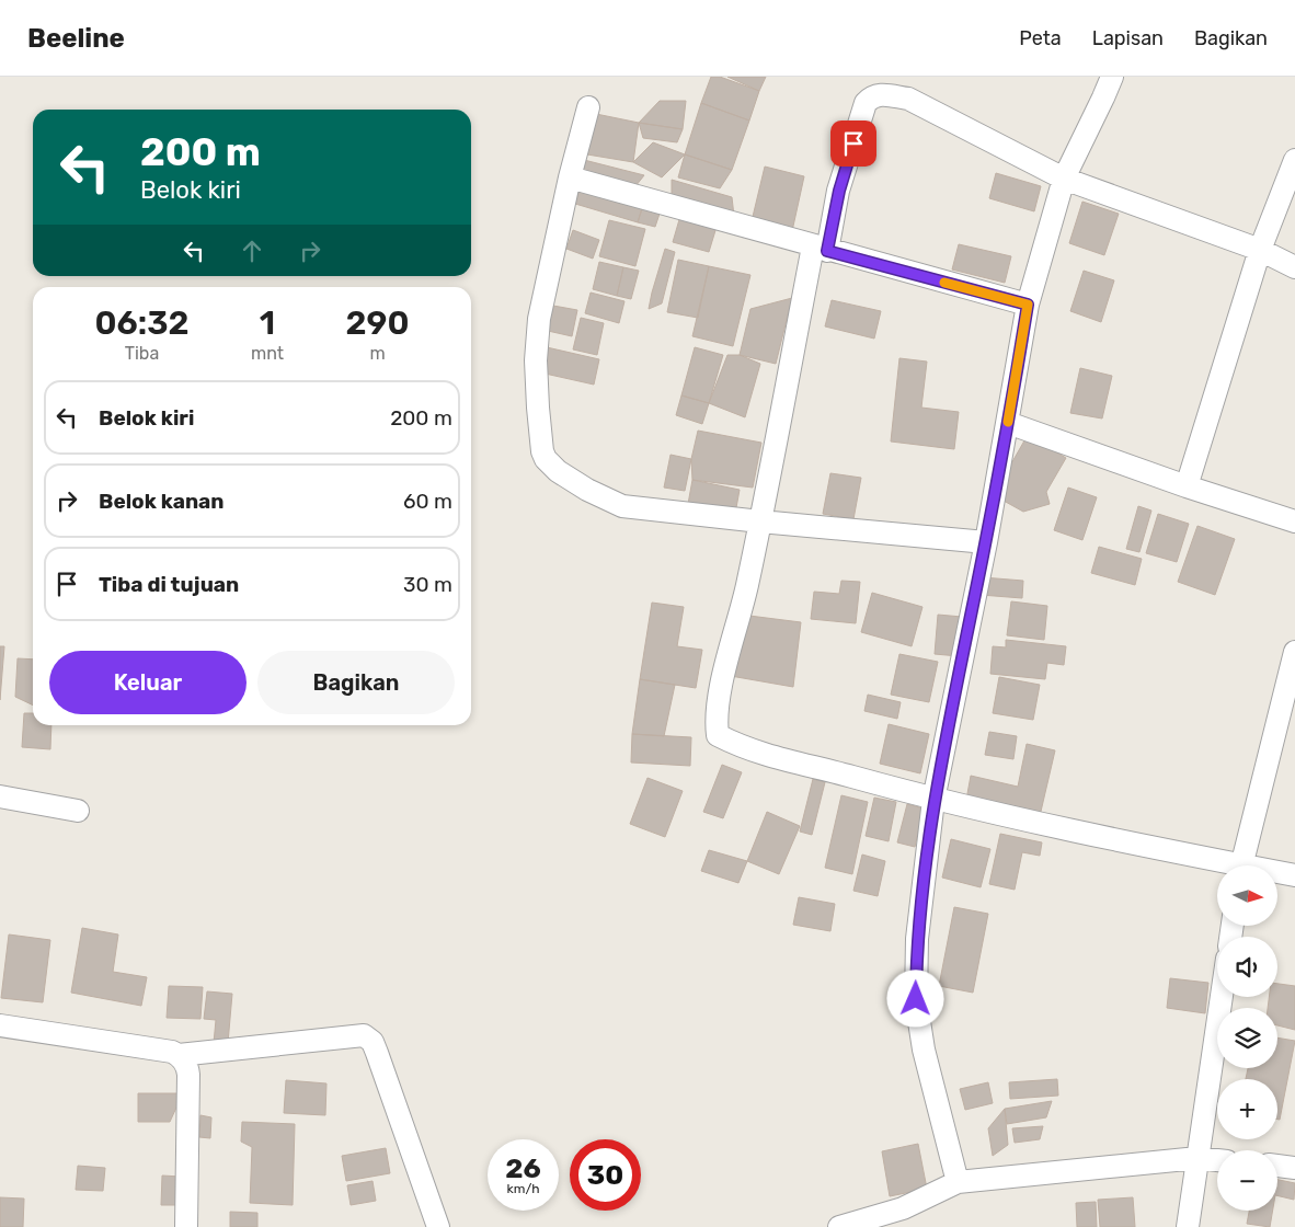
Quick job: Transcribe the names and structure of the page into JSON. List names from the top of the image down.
{
  "north": "right",
  "page": {
    "header": "Beeline",
    "nav": ["Peta", "Lapisan", "Bagikan"],
    "turn": ["200 m", "Belok kiri"],
    "eta": [
      "06:32",
      "Tiba",
      "1",
      "mnt",
      "290",
      "m"
    ],
    "list": [
      {
        "name": "Belok kiri",
        "value": "200 m"
      },
      {
        "name": "Belok kanan",
        "value": "60 m"
      },
      {
        "name": "Tiba di tujuan",
        "value": "30 m"
      }
    ],
    "buttons": ["Keluar", "Bagikan"],
    "map_buttons": ["+", "−"],
    "speed": "26 km/h",
    "limit": "30"
  }
}
